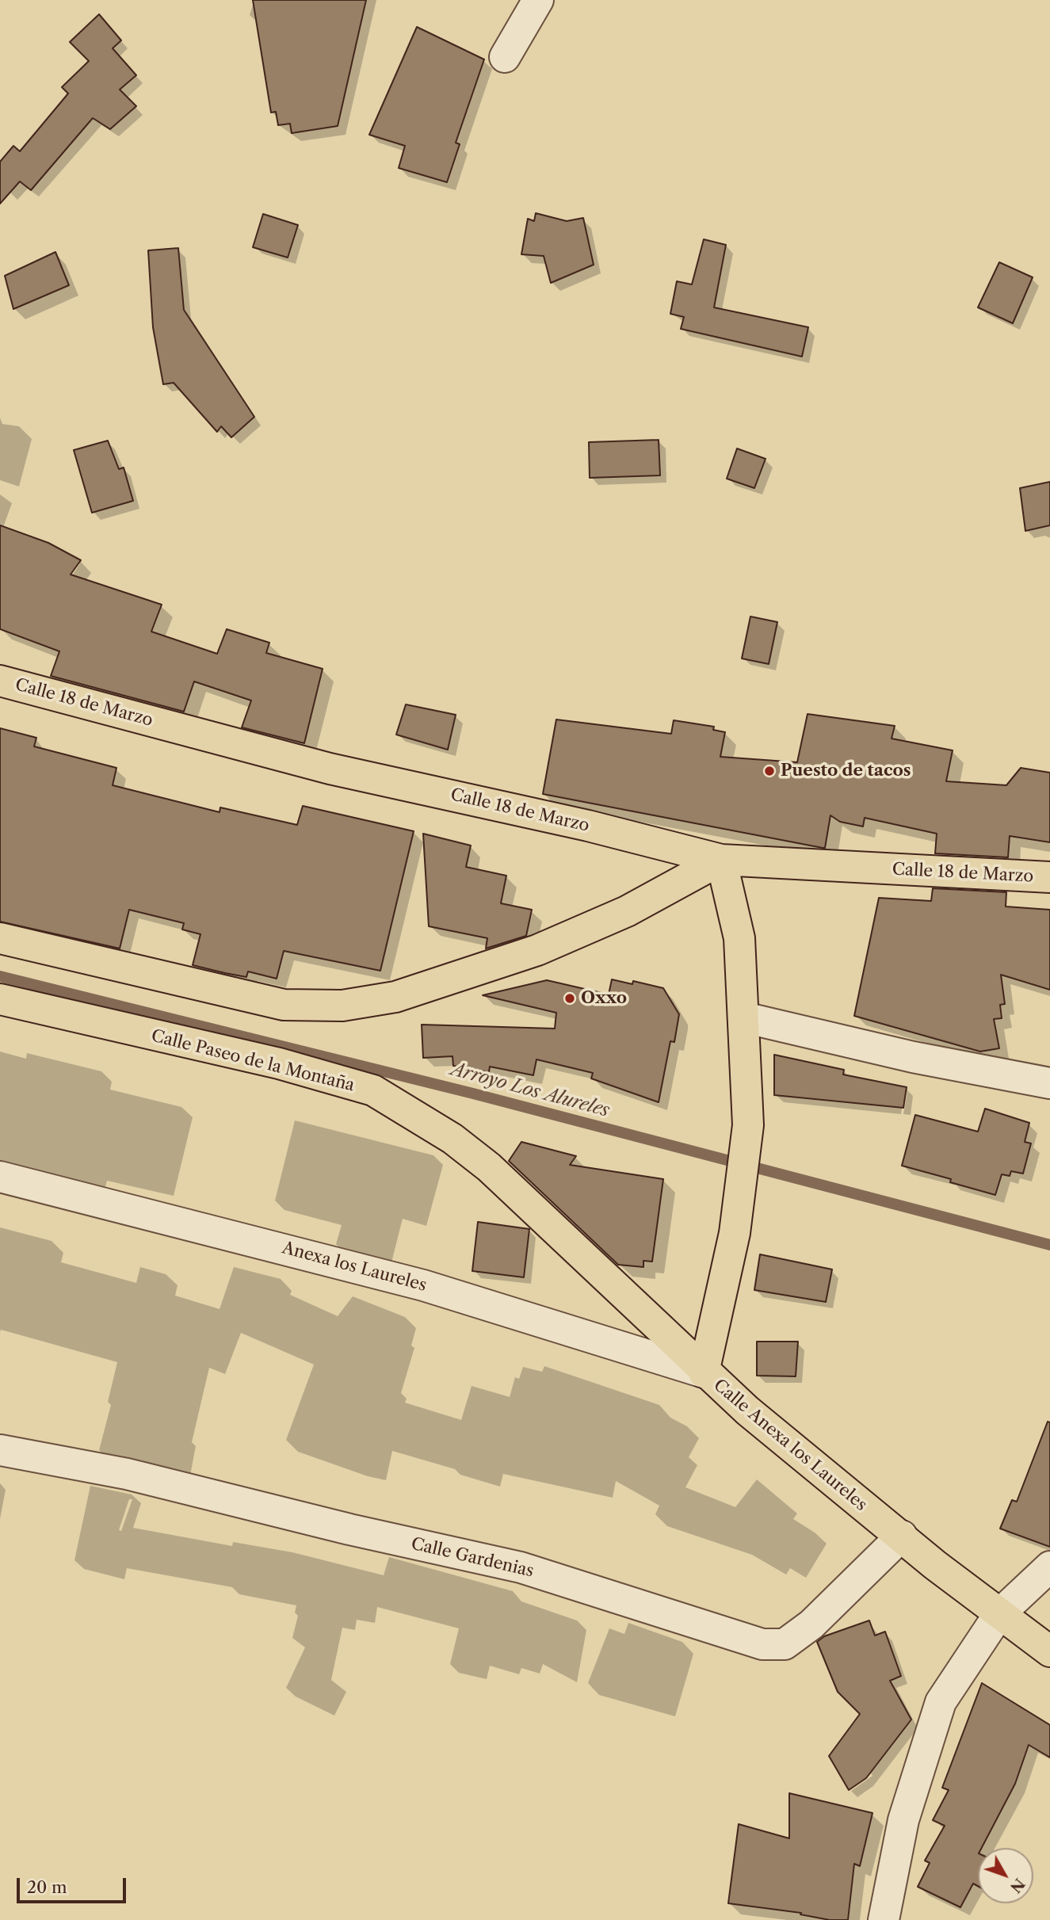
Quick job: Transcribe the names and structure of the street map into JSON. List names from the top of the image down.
{
  "streets": {
    "main road": ["Calle 18 de Marzo", "Calle Paseo de la Montaña", "Calle Anexa los Laureles"],
    "street": ["Anexa los Laureles", "Calle Gardenias"]
  },
  "crossings": [
    ["Calle 18 de Marzo", "Calle Anexa los Laureles"],
    ["Calle Paseo de la Montaña", "Anexa los Laureles"],
    ["Calle Paseo de la Montaña", "Calle Anexa los Laureles"],
    ["Anexa los Laureles", "Calle Anexa los Laureles"],
    ["Calle Anexa los Laureles", "Calle Gardenias"]
  ],
  "water": ["Arroyo Los Alureles"],
  "places": ["Puesto de tacos", "Oxxo"],
  "scale_bar": "20 m",
  "north": "bottom right"
}
